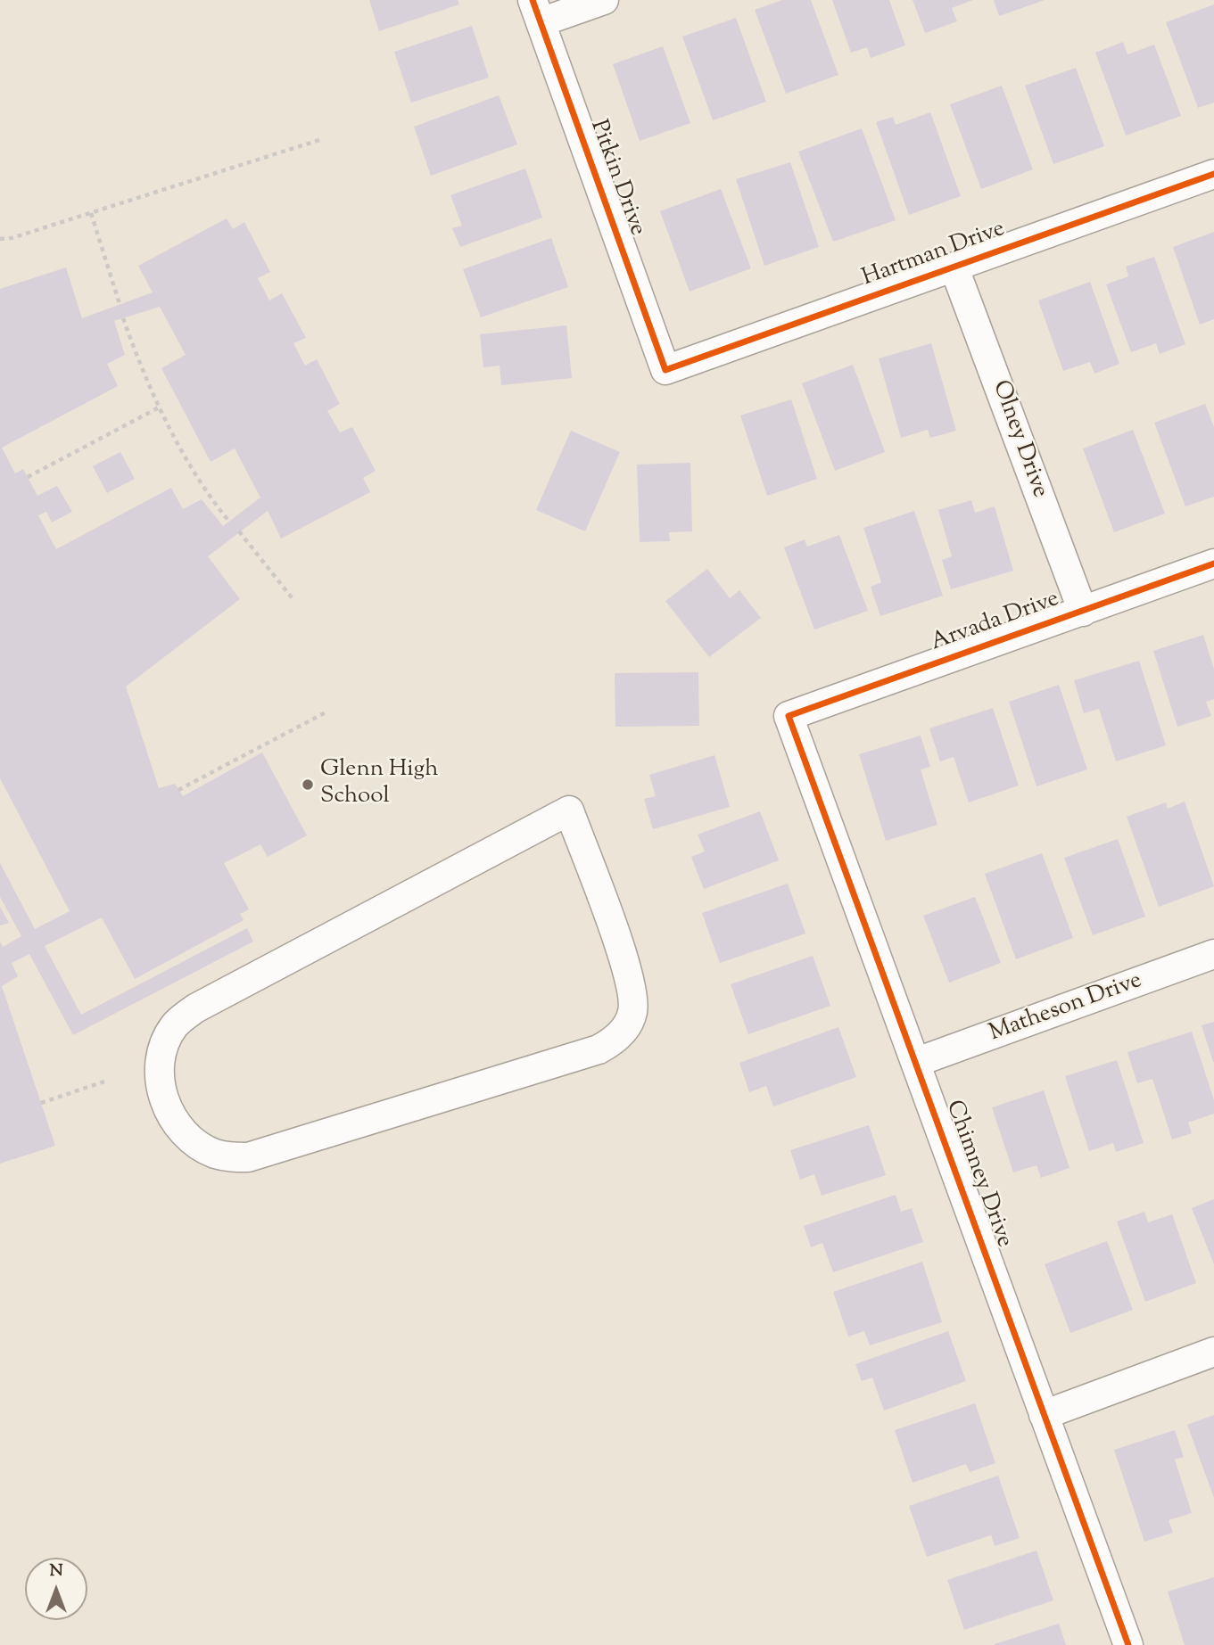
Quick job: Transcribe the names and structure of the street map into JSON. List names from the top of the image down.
{
  "streets": {
    "street": [
      "Pitkin Drive",
      "Hartman Drive",
      "Olney Drive",
      "Arvada Drive",
      "Matheson Drive",
      "Chimney Drive"
    ]
  },
  "crossings": [
    ["Pitkin Drive", "Hartman Drive"],
    ["Hartman Drive", "Olney Drive"],
    ["Olney Drive", "Arvada Drive"],
    ["Arvada Drive", "Chimney Drive"],
    ["Matheson Drive", "Chimney Drive"]
  ],
  "places": ["Glenn High School"],
  "north": "top"
}
